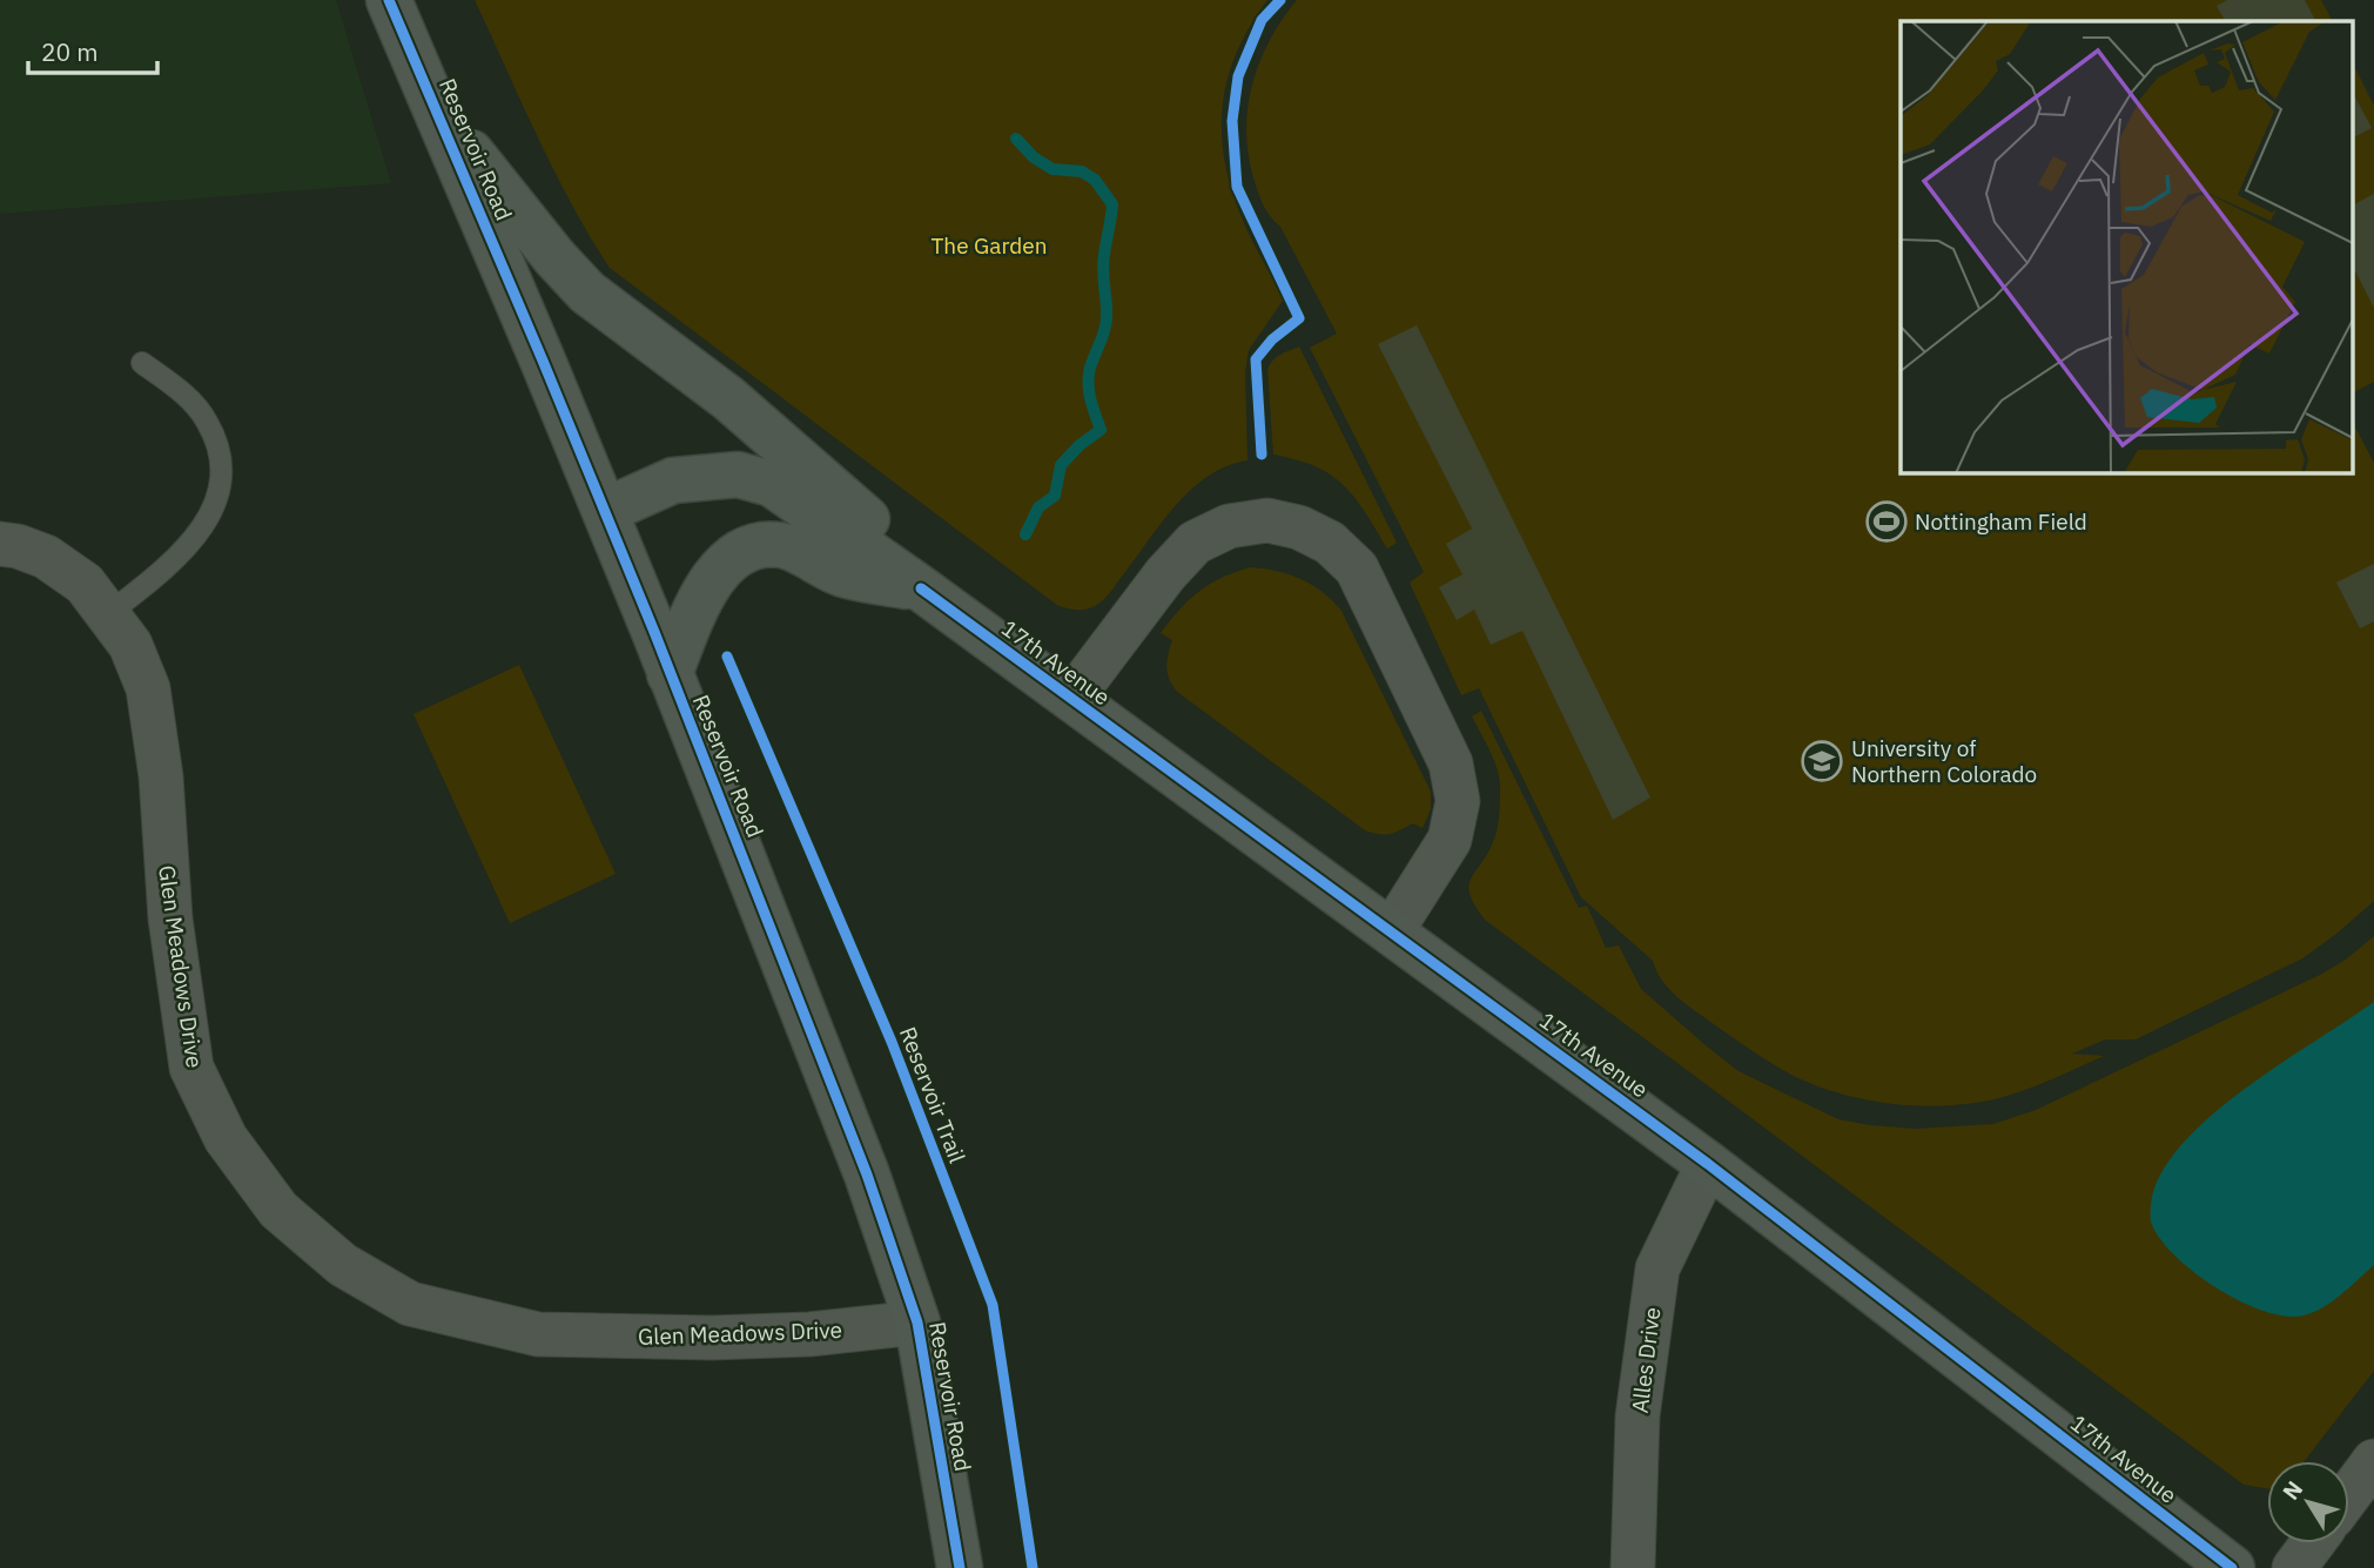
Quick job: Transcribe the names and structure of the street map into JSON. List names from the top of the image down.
{
  "streets": {
    "street": [
      "Reservoir Road",
      "17th Avenue",
      "Glen Meadows Drive",
      "Alles Drive"
    ],
    "cycle path": ["Reservoir Trail"]
  },
  "crossings": [
    ["Reservoir Road", "17th Avenue"],
    ["Reservoir Road", "Glen Meadows Drive"],
    ["17th Avenue", "Alles Drive"]
  ],
  "parks": ["The Garden"],
  "places": {
    "sports": ["Nottingham Field"],
    "school or university": ["University of Northern Colorado"]
  },
  "scale_bar": "20 m",
  "north": "top left"
}
